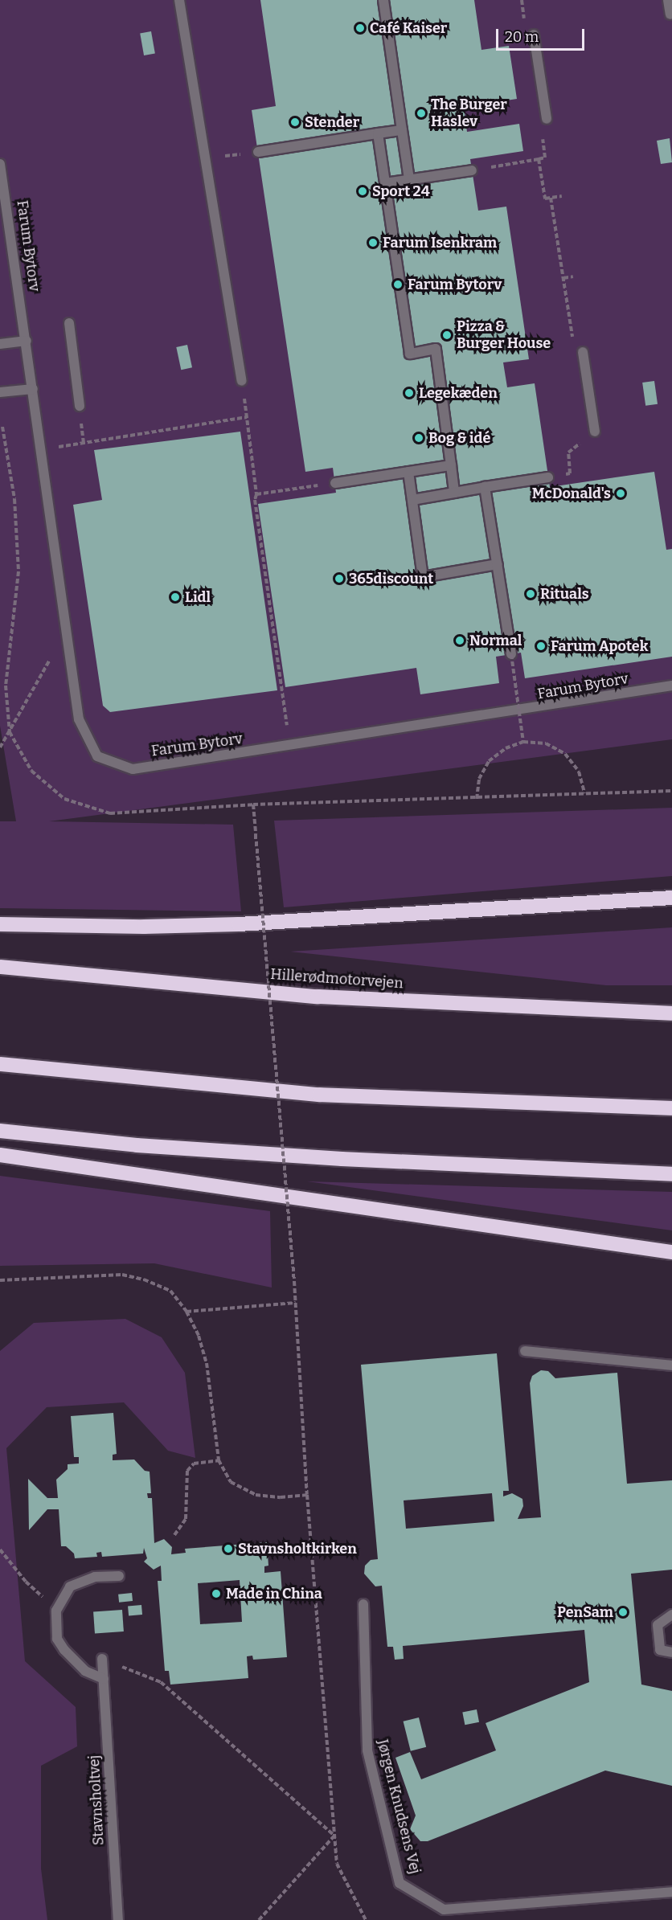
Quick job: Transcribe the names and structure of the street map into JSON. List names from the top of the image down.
{
  "streets": {
    "highway": ["Hillerødmotorvejen"],
    "street": ["Farum Bytorv", "Stavnsholtvej", "Jørgen Knudsens Vej"]
  },
  "places": [
    "Café Kaiser",
    "The Burger Haslev",
    "Stender",
    "Sport 24",
    "Farum Isenkram",
    "Farum Bytorv",
    "Pizza & Burger House",
    "Legekæden",
    "Bog & idé",
    "McDonald's",
    "365discount",
    "Rituals",
    "Lidl",
    "Normal",
    "Farum Apotek",
    "Stavnsholtkirken",
    "Made in China",
    "PenSam"
  ],
  "scale_bar": "20 m"
}
